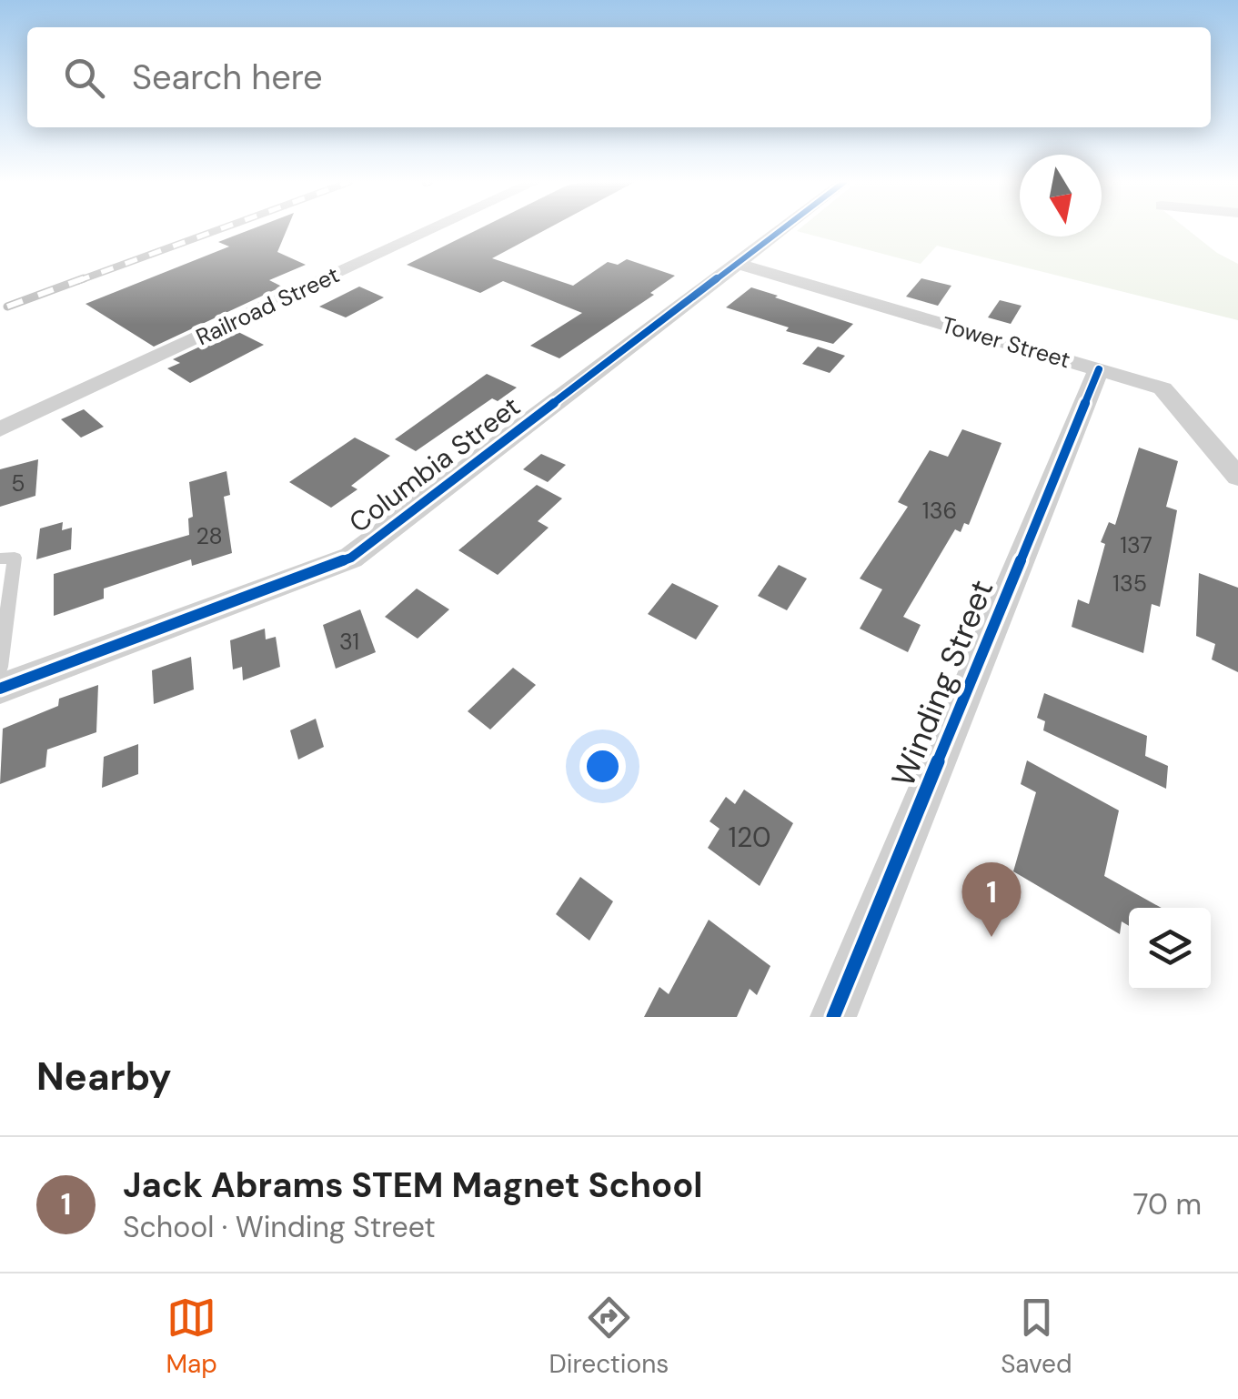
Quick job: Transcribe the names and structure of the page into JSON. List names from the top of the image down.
{
  "streets": {
    "street": [
      "Railroad Street",
      "Tower Street",
      "Columbia Street",
      "Winding Street"
    ]
  },
  "crossings": [
    ["Tower Street", "Columbia Street"],
    ["Tower Street", "Winding Street"]
  ],
  "house_numbers": [
    "5",
    "136",
    "28",
    "137",
    "135",
    "31",
    "120"
  ],
  "north": "bottom",
  "page": {
    "search": "Search here",
    "pins": "1",
    "heading": "Nearby",
    "list": [
      {
        "mark": "1",
        "name": "Jack Abrams STEM Magnet School",
        "note": "School · Winding Street",
        "value": "70 m"
      }
    ],
    "nav": ["Map", "Directions", "Saved"]
  }
}
